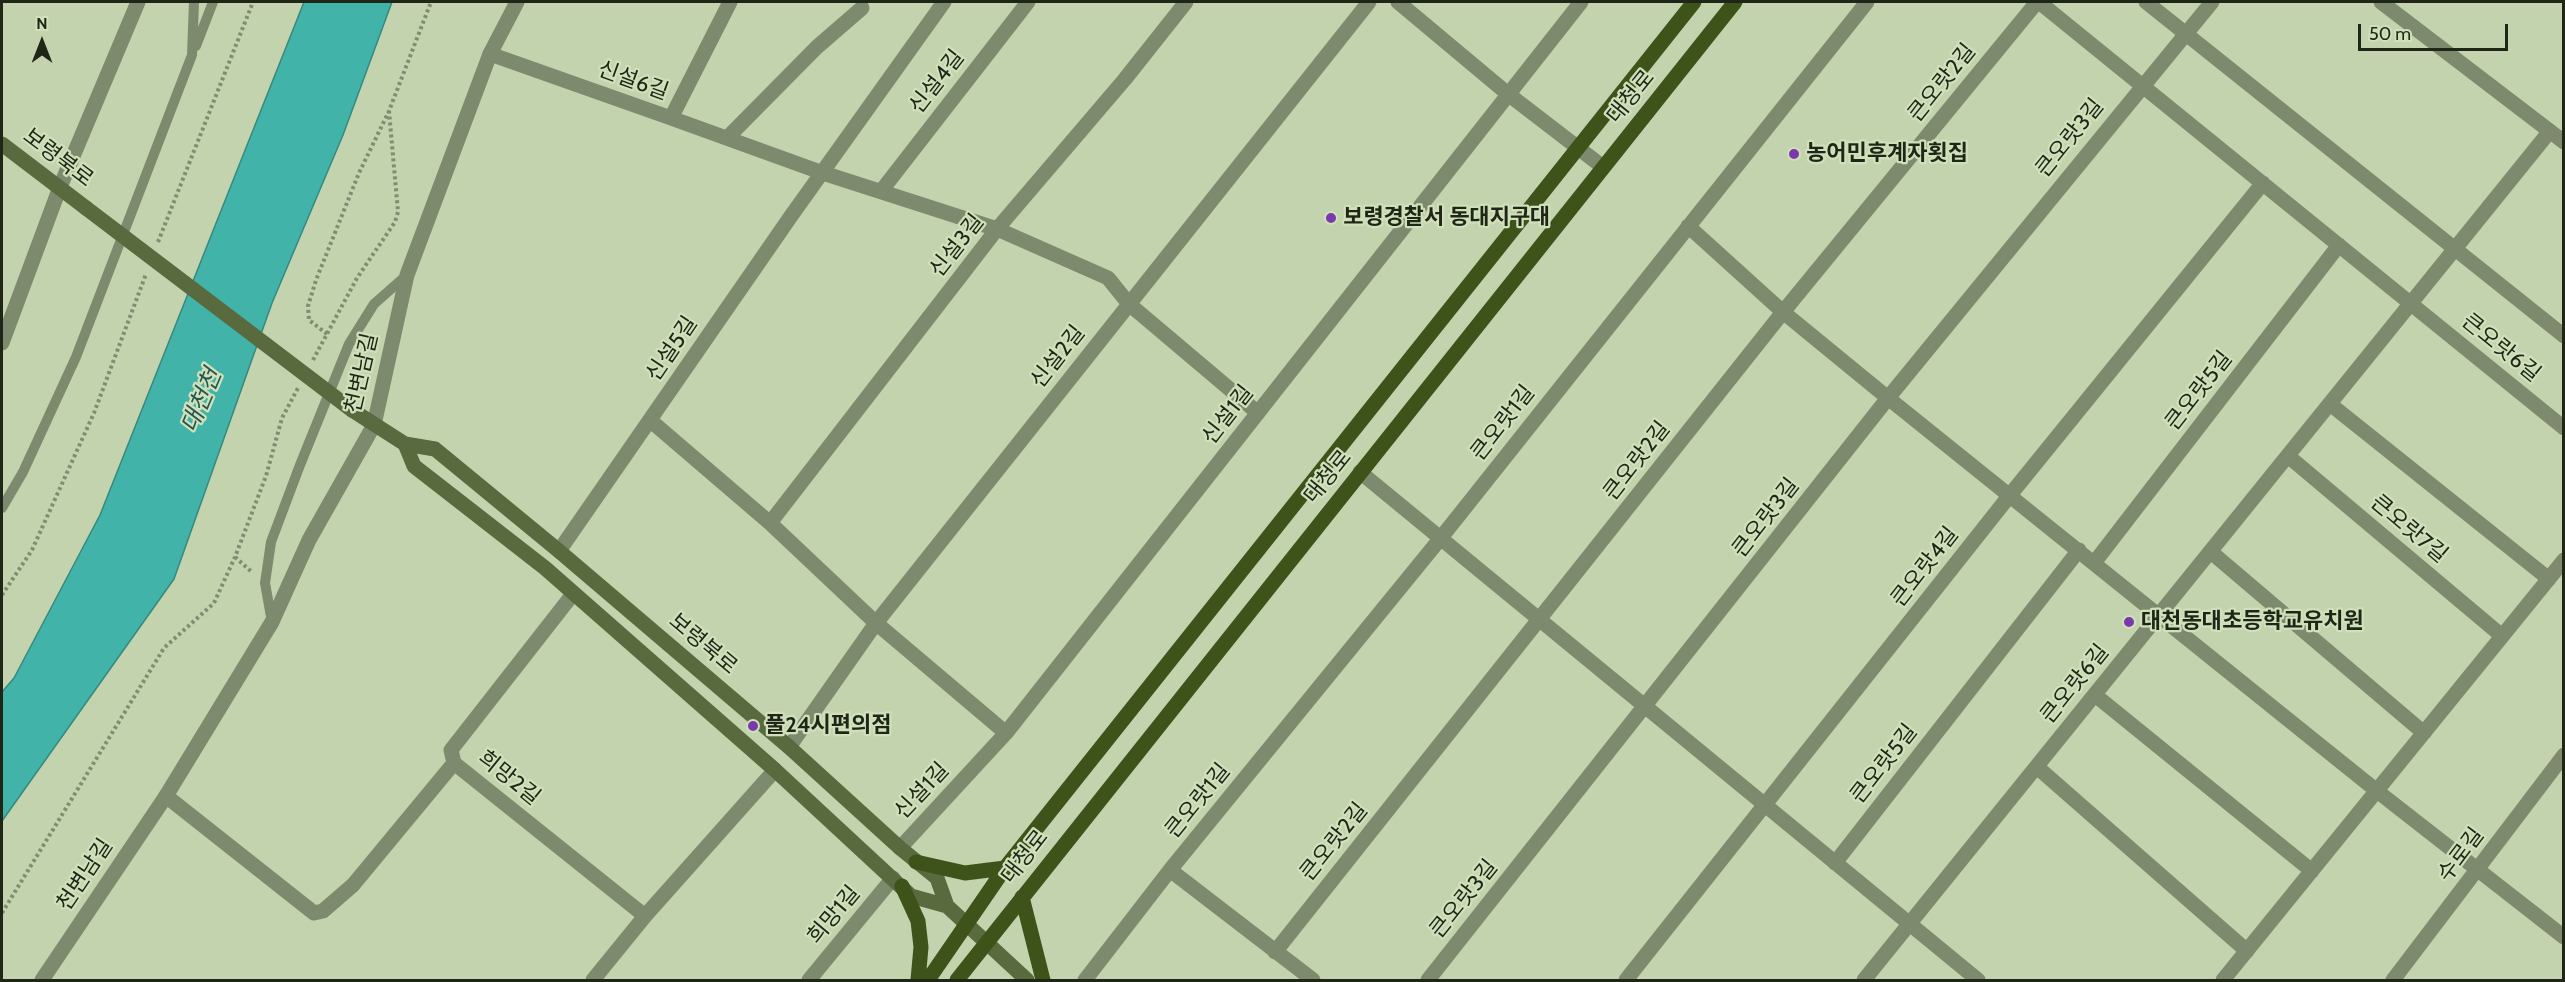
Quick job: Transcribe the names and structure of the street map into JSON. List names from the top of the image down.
{
  "streets": {
    "main road": ["대청로", "보령북로"],
    "street": [
      "신설6길",
      "신설4길",
      "큰오랏2길",
      "큰오랏3길",
      "신설3길",
      "큰오랏6길",
      "신설5길",
      "신설2길",
      "천변남길",
      "큰오랏5길",
      "신설1길",
      "큰오랏1길",
      "큰오랏7길",
      "큰오랏4길",
      "희망2길",
      "수로길",
      "희망1길"
    ]
  },
  "crossings": [
    ["신설6길", "천변남길"],
    ["큰오랏2길", "큰오랏1길"],
    ["대청로", "보령북로"],
    ["보령북로", "신설5길"],
    ["보령북로", "신설2길"],
    ["보령북로", "천변남길"],
    ["보령북로", "신설1길"],
    ["보령북로", "희망2길"],
    ["보령북로", "희망1길"],
    ["큰오랏6길", "큰오랏7길"]
  ],
  "water": ["대천천"],
  "places": [
    "농어민후계자횟집",
    "보령경찰서 동대지구대",
    "대천동대초등학교유치원",
    "풀24시편의점"
  ],
  "scale_bar": "50 m",
  "north": "top"
}
